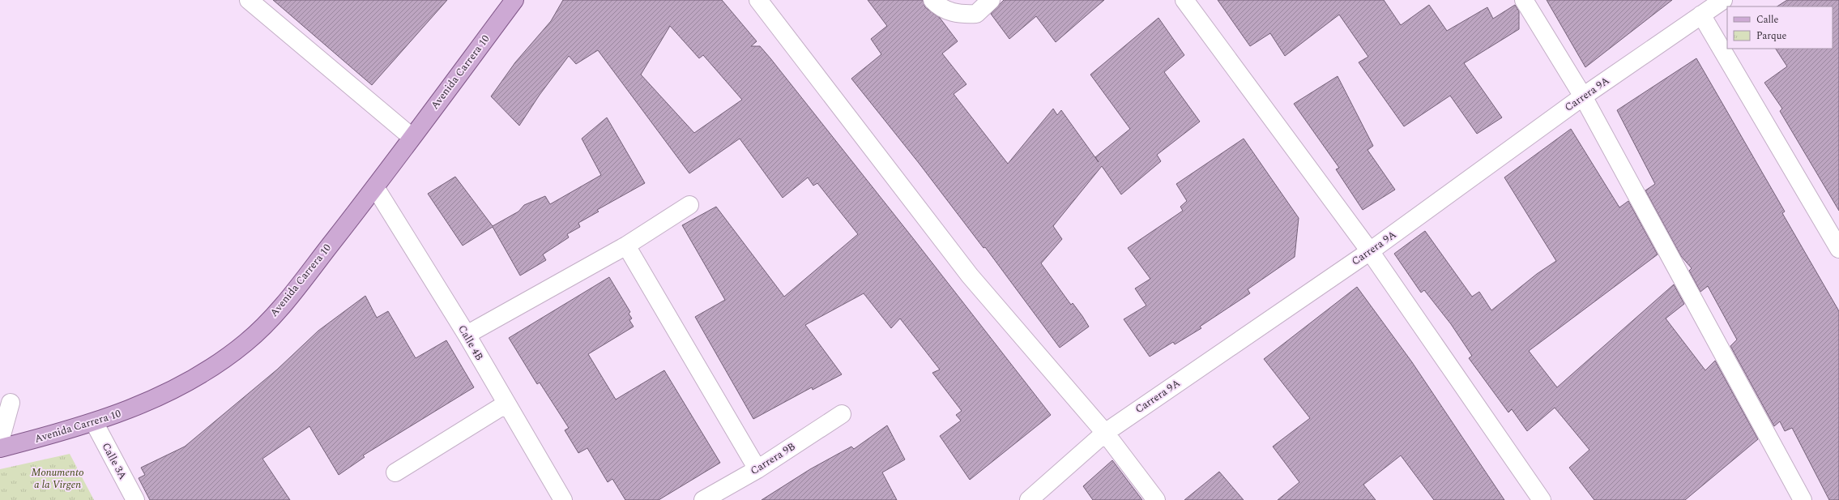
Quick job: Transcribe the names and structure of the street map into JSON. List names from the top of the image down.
{
  "streets": {
    "main road": ["Avenida Carrera 10"],
    "street": [
      "Carrera 9A",
      "Calle 4B",
      "Carrera 9B",
      "Calle 3A"
    ]
  },
  "crossings": [
    ["Avenida Carrera 10", "Calle 4B"],
    ["Avenida Carrera 10", "Calle 3A"]
  ],
  "parks": ["Monumento a la Virgen"],
  "legend": ["Calle", "Parque"]
}
